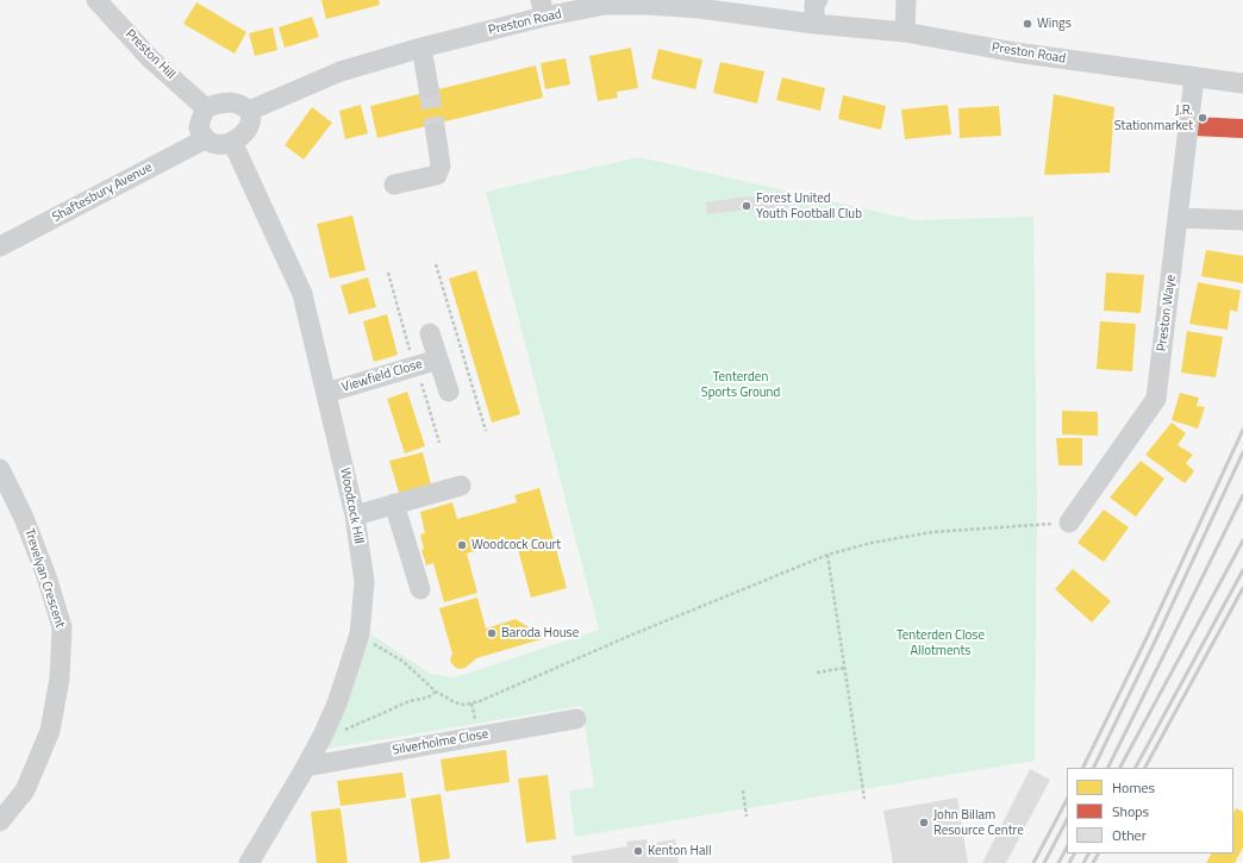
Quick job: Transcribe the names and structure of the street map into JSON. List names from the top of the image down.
{
  "streets": {
    "street": [
      "Preston Road",
      "Preston Hill",
      "Shaftesbury Avenue",
      "Preston Waye",
      "Viewfield Close",
      "Woodcock Hill",
      "Trevelyan Crescent",
      "Silverholme Close"
    ]
  },
  "crossings": [
    ["Preston Road", "Preston Hill"],
    ["Preston Road", "Shaftesbury Avenue"],
    ["Preston Road", "Preston Waye"],
    ["Preston Road", "Woodcock Hill"],
    ["Preston Hill", "Shaftesbury Avenue"],
    ["Preston Hill", "Woodcock Hill"],
    ["Shaftesbury Avenue", "Woodcock Hill"],
    ["Viewfield Close", "Woodcock Hill"],
    ["Woodcock Hill", "Silverholme Close"]
  ],
  "parks": ["Tenterden Sports Ground", "Tenterden Close Allotments"],
  "places": [
    "Wings",
    "J.R. Stationmarket",
    "Forest United Youth Football Club",
    "Woodcock Court",
    "Baroda House",
    "John Billam Resource Centre",
    "Kenton Hall"
  ],
  "legend": ["Homes", "Shops", "Other"]
}
